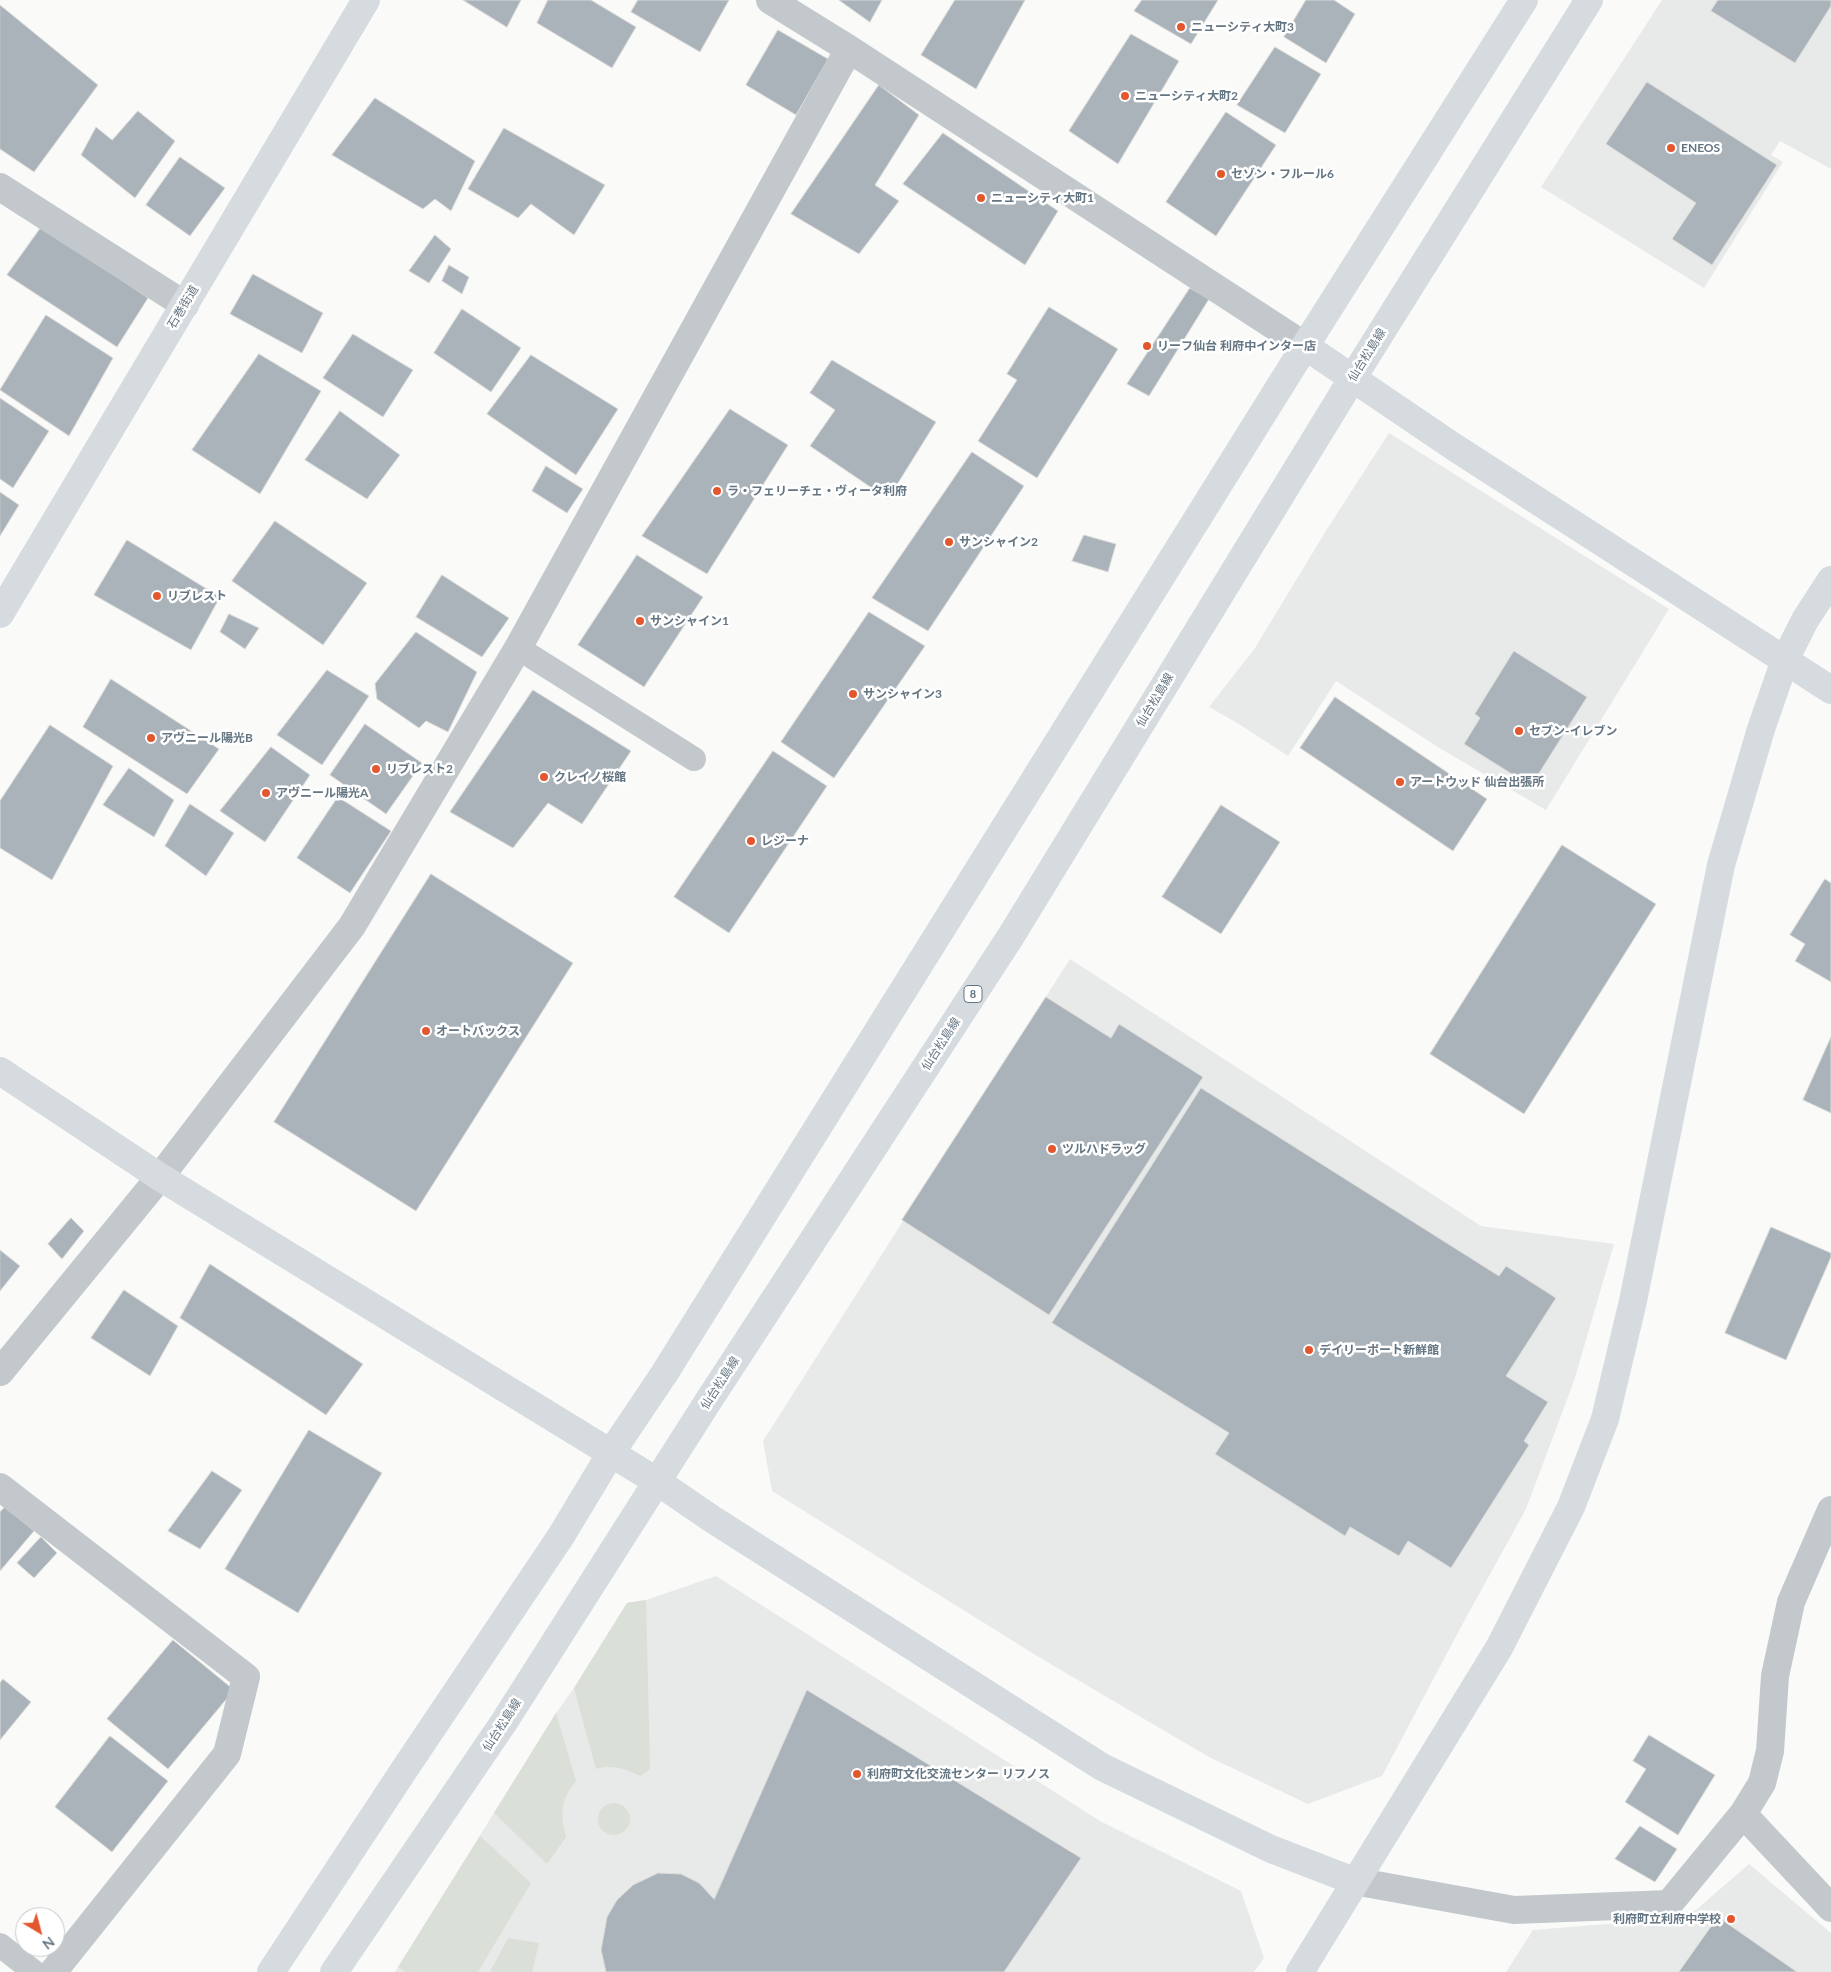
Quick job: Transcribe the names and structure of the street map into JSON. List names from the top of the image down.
{
  "streets": {
    "main road": ["石巻街道", "仙台松島線", "8"]
  },
  "places": [
    "ニューシティ大町3",
    "ニューシティ大町2",
    "ENEOS",
    "セゾン・フルール6",
    "ニューシティ大町1",
    "リーフ仙台 利府中インター店",
    "ラ・フェリーチェ・ヴィータ利府",
    "サンシャイン2",
    "リブレスト",
    "サンシャイン1",
    "サンシャイン3",
    "セブン-イレブン",
    "アヴニール陽光B",
    "リブレスト2",
    "クレイノ桜館",
    "アートウッド 仙台出張所",
    "アヴニール陽光A",
    "レジーナ",
    "オートバックス",
    "ツルハドラッグ",
    "デイリーポート新鮮館",
    "利府町文化交流センター リフノス",
    "利府町立利府中学校"
  ],
  "north": "bottom right"
}
